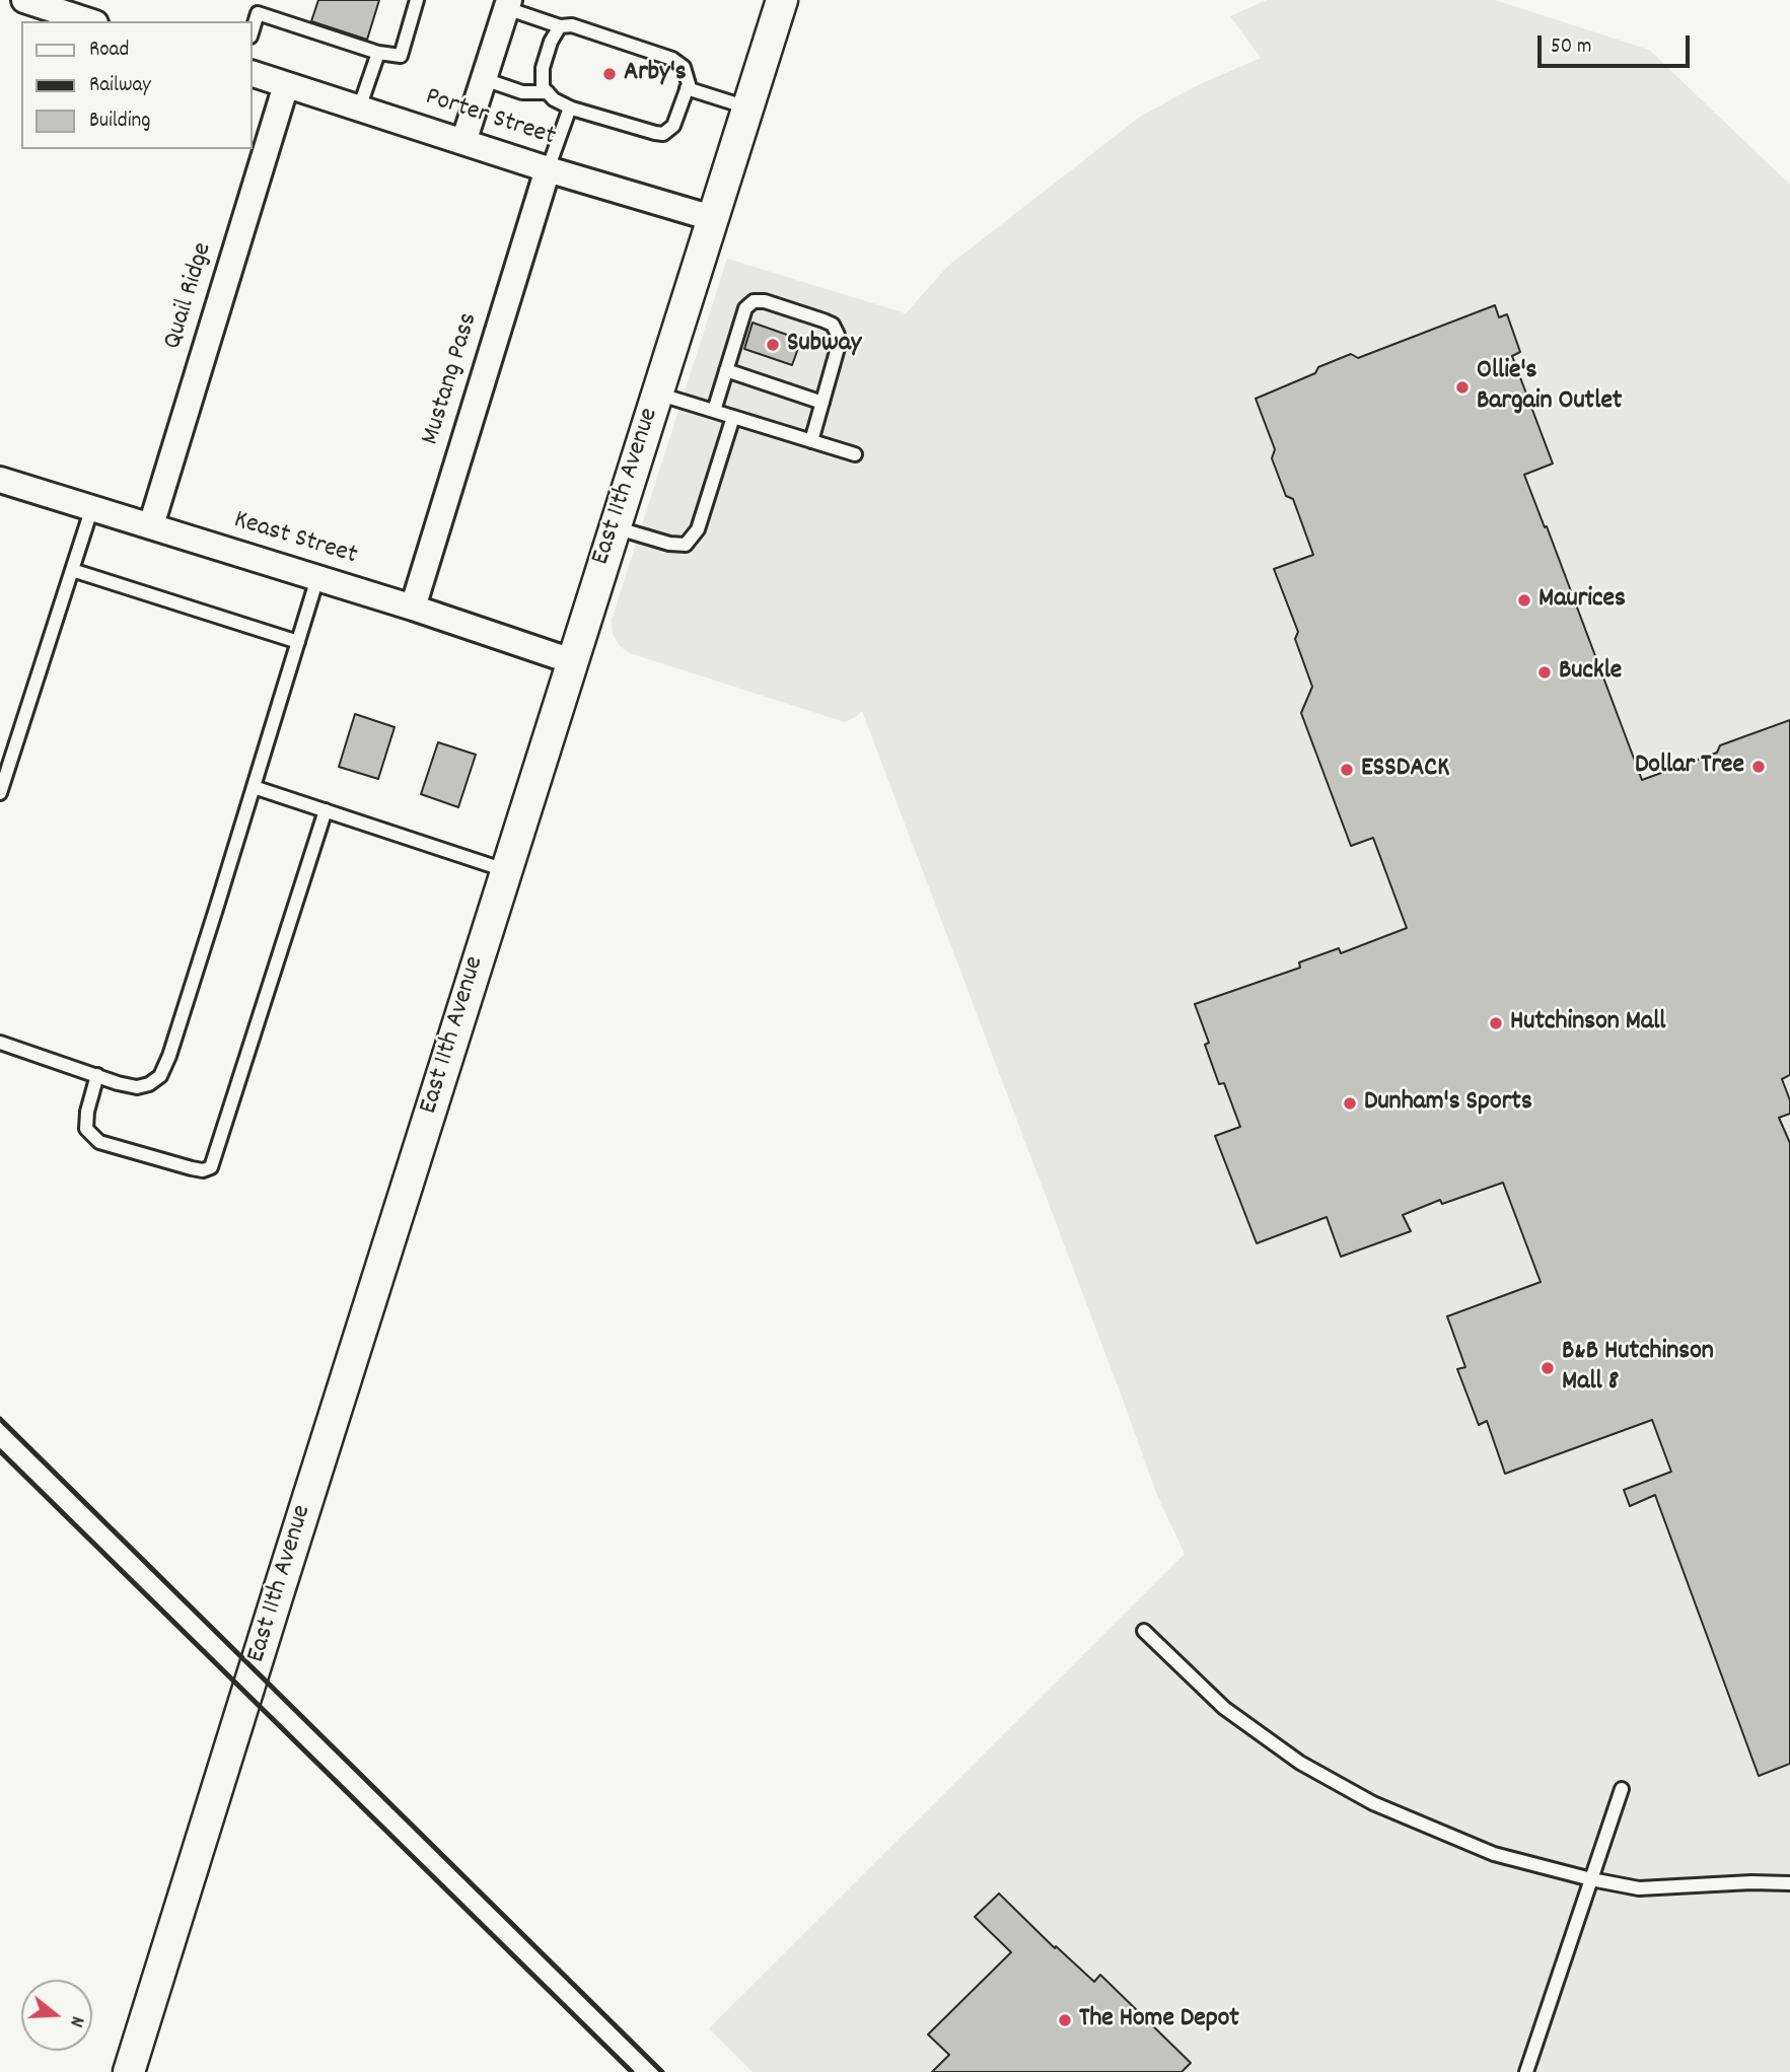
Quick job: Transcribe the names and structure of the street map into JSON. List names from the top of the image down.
{
  "streets": {
    "street": [
      "Porter Street",
      "Quail Ridge",
      "Mustang Pass",
      "East 11th Avenue",
      "Keast Street"
    ]
  },
  "crossings": [
    ["Porter Street", "Quail Ridge"],
    ["Porter Street", "Mustang Pass"],
    ["Porter Street", "East 11th Avenue"],
    ["Quail Ridge", "Keast Street"],
    ["Mustang Pass", "Keast Street"],
    ["East 11th Avenue", "Keast Street"]
  ],
  "places": [
    "Arby's",
    "Subway",
    "Ollie's Bargain Outlet",
    "Maurices",
    "Buckle",
    "Dollar Tree",
    "ESSDACK",
    "Hutchinson Mall",
    "Dunham's Sports",
    "B&B Hutchinson Mall 8",
    "The Home Depot"
  ],
  "legend": ["Road", "Railway", "Building"],
  "scale_bar": "50 m",
  "north": "right"
}
